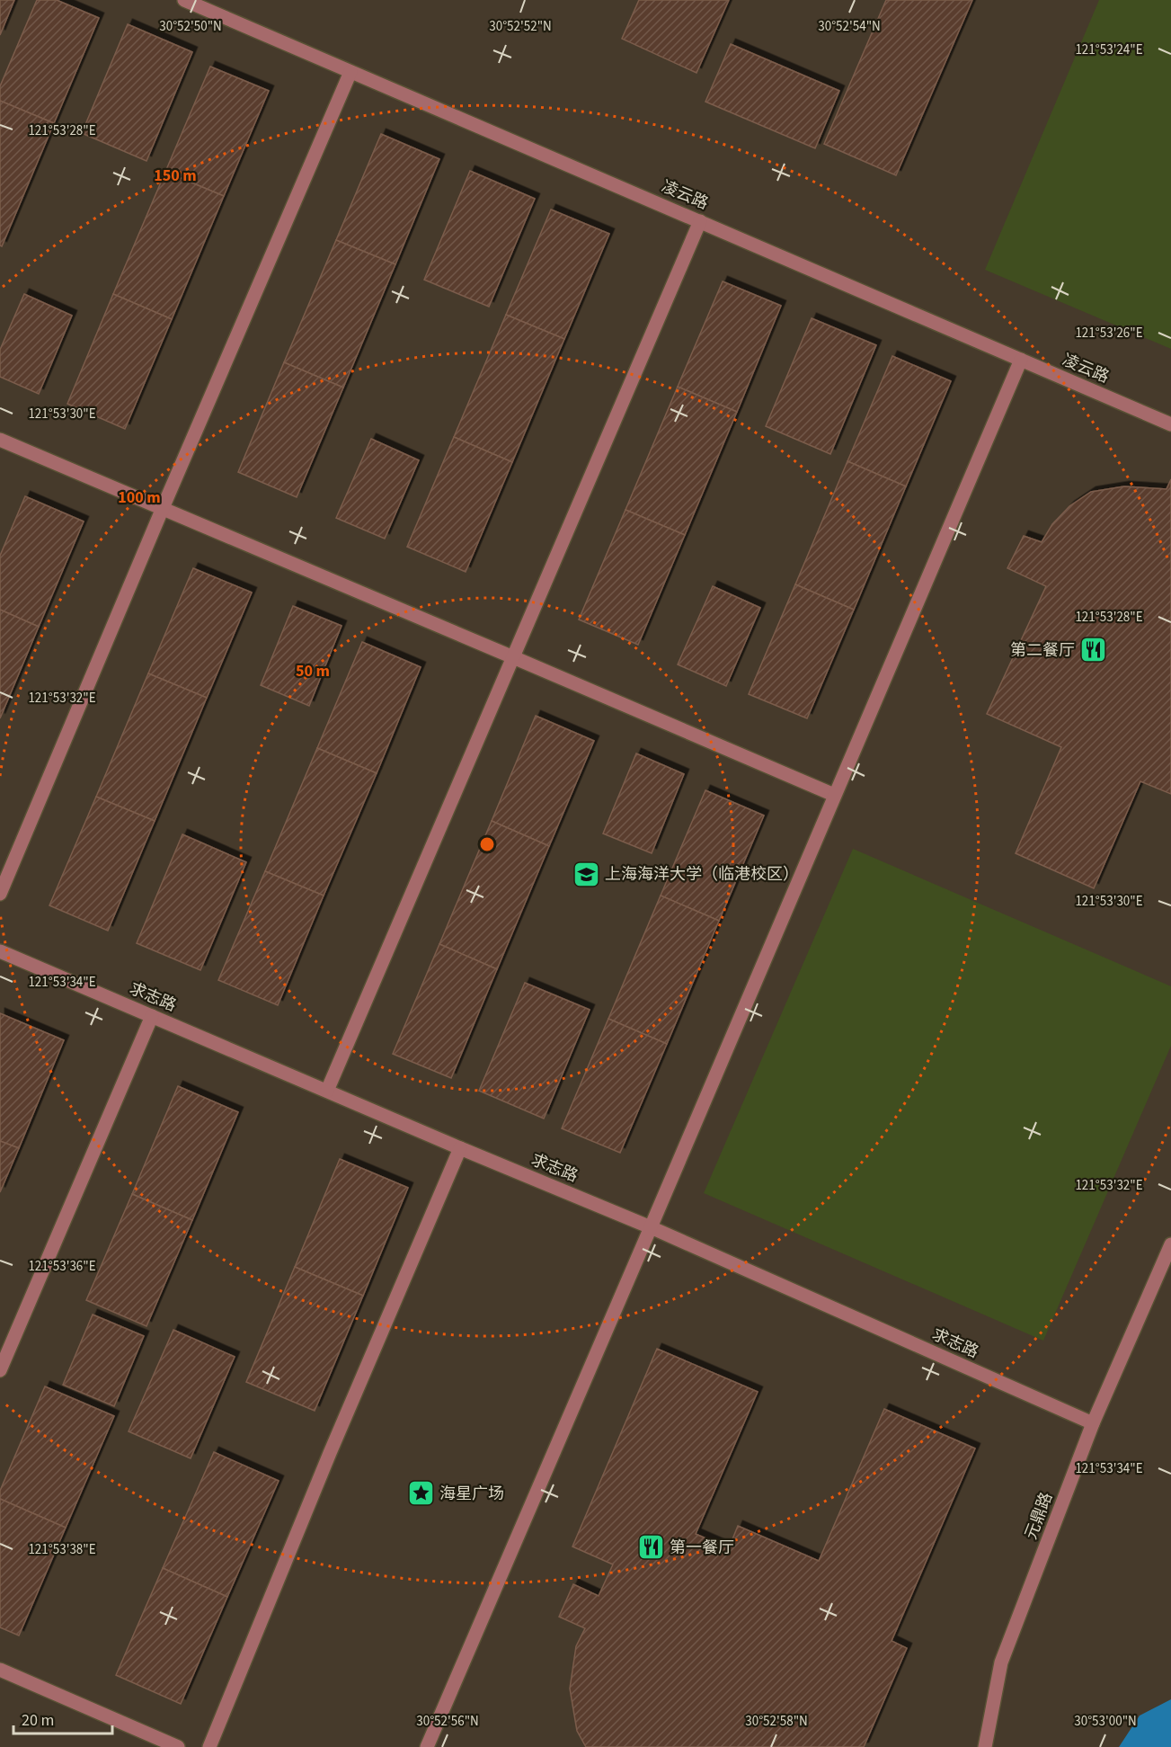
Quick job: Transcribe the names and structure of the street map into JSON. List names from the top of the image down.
{
  "streets": {
    "street": ["凌云路", "求志路", "元鼎路"]
  },
  "crossings": [
    ["求志路", "元鼎路"]
  ],
  "places": {
    "restaurant": ["第二餐厅", "第一餐厅"],
    "school or university": ["上海海洋大学（临港校区）"],
    "place": ["海星广场"]
  },
  "scale_bar": "20 m",
  "coordinates": [
    "30°52'50\"N",
    "30°52'52\"N",
    "30°52'54\"N",
    "121°53'24\"E",
    "121°53'28\"E",
    "121°53'26\"E",
    "121°53'30\"E",
    "121°53'32\"E",
    "121°53'34\"E",
    "121°53'36\"E",
    "121°53'38\"E",
    "30°52'56\"N",
    "30°52'58\"N",
    "30°53'00\"N"
  ],
  "rings": ["150 m", "100 m", "50 m"]
}
